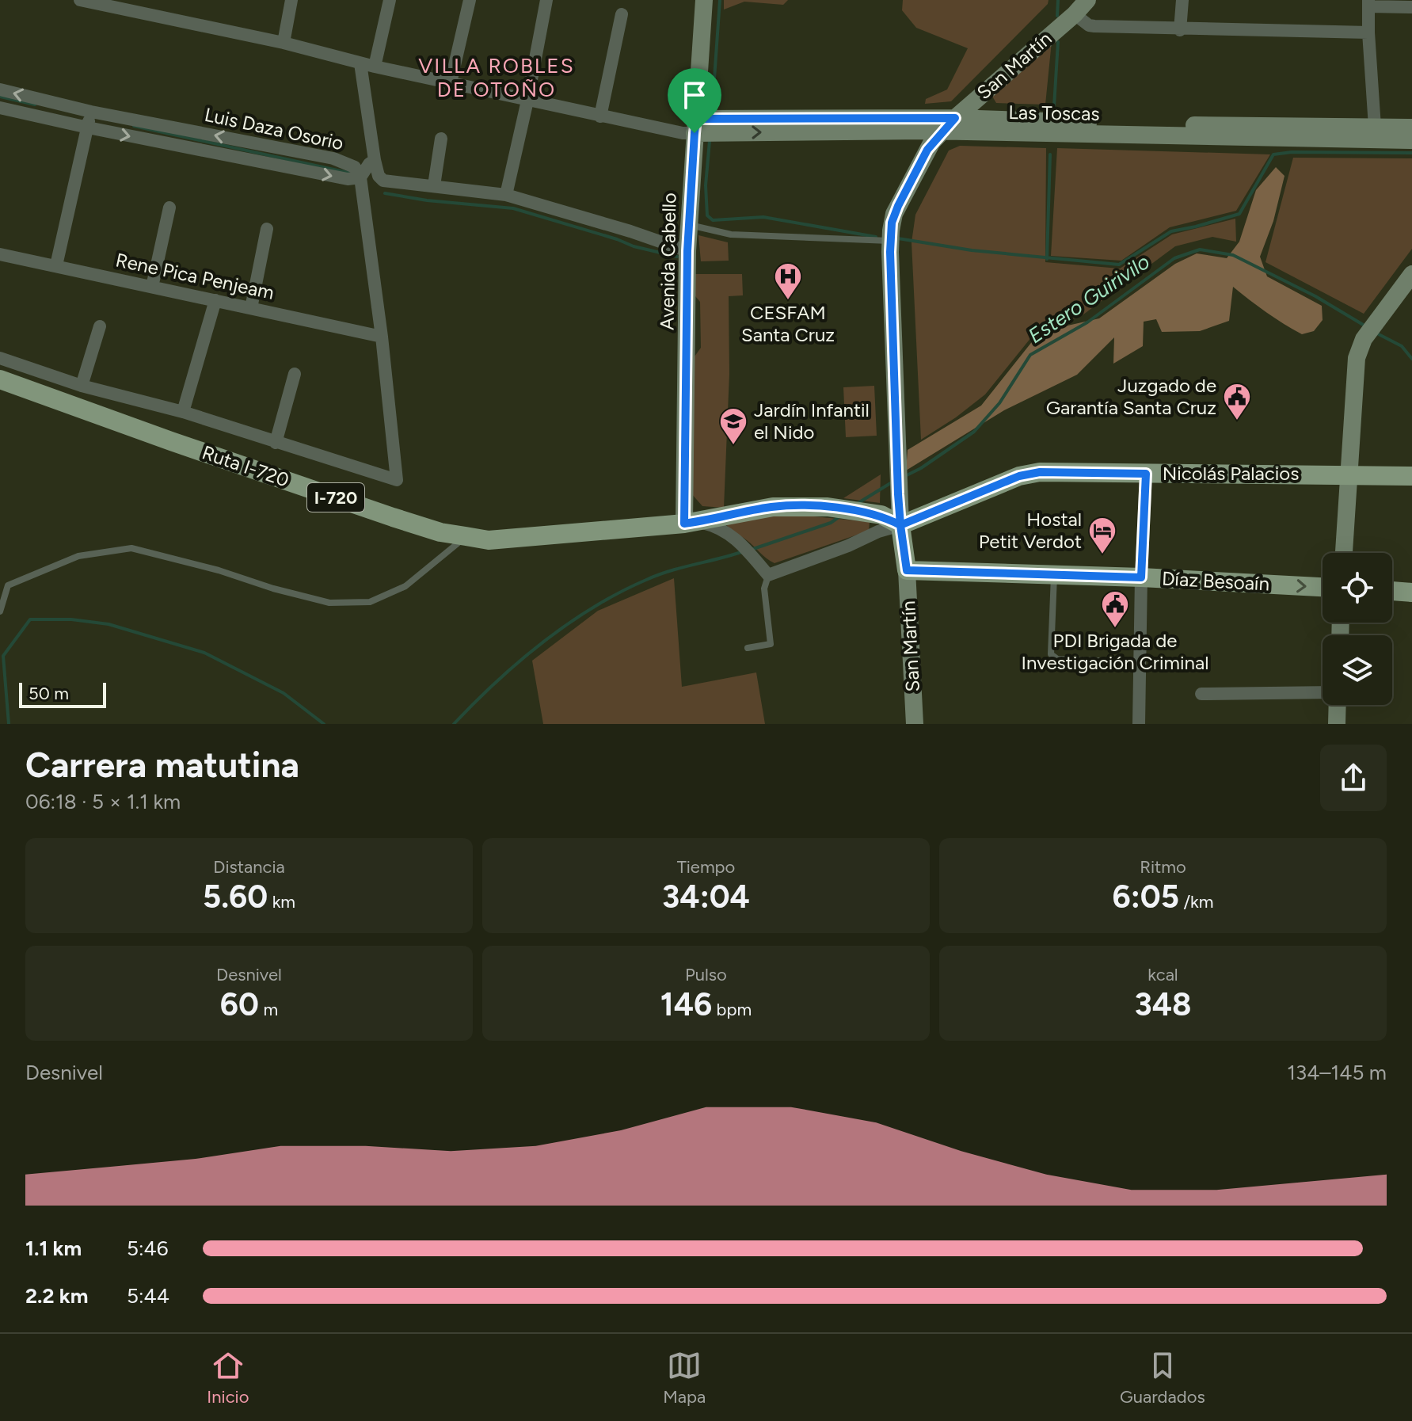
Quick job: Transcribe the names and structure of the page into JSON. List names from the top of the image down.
{
  "streets": {
    "main road": [
      "San Martín",
      "Ruta I-720",
      "Nicolás Palacios",
      "I-720",
      "Díaz Besoaín"
    ],
    "street": [
      "Las Toscas",
      "Luis Daza Osorio",
      "Avenida Cabello",
      "Rene Pica Penjeam"
    ]
  },
  "crossings": [
    ["San Martín", "Las Toscas"],
    ["San Martín", "Nicolás Palacios"],
    ["San Martín", "I-720"],
    ["San Martín", "Díaz Besoaín"],
    ["Las Toscas", "Avenida Cabello"],
    ["Avenida Cabello", "Ruta I-720"],
    ["Avenida Cabello", "I-720"],
    ["Ruta I-720", "I-720"],
    ["Nicolás Palacios", "I-720"]
  ],
  "one_way": ["Díaz Besoaín"],
  "districts": ["VILLA ROBLES DE OTOÑO"],
  "water": ["Estero Guirivilo"],
  "places": {
    "hospital": ["CESFAM Santa Cruz"],
    "public building": ["Juzgado de Garantía Santa Cruz", "PDI Brigada de Investigación Criminal"],
    "school or university": ["Jardín Infantil el Nido"],
    "hotel": ["Hostal Petit Verdot"]
  },
  "scale_bar": "50 m",
  "page": {
    "scale": "50 m",
    "heading": ["Carrera matutina", "06:18 · 5 × 1.1 km"],
    "stats": [
      ["Distancia", "5.60 km"],
      ["Tiempo", "34:04"],
      ["Ritmo", "6:05 /km"],
      ["Desnivel", "60 m"],
      ["Pulso", "146 bpm"],
      ["kcal", "348"]
    ],
    "chart": ["Desnivel", "134–145 m"],
    "list": [
      {
        "name": "1.1 km",
        "note": "5:46"
      },
      {
        "name": "2.2 km",
        "note": "5:44"
      }
    ],
    "tabs": ["Inicio", "Mapa", "Guardados"]
  }
}
